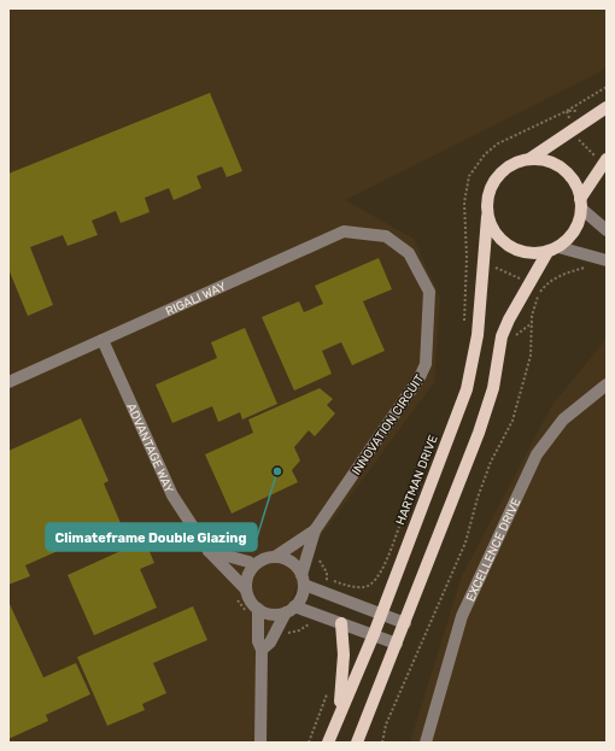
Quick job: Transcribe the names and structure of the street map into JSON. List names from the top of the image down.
{
  "streets": {
    "main road": ["HARTMAN DRIVE"],
    "street": [
      "RIGALI WAY",
      "INNOVATION CIRCUIT",
      "ADVANTAGE WAY",
      "EXCELLENCE DRIVE"
    ]
  },
  "crossings": [
    ["RIGALI WAY", "INNOVATION CIRCUIT"],
    ["RIGALI WAY", "ADVANTAGE WAY"],
    ["INNOVATION CIRCUIT", "ADVANTAGE WAY"]
  ],
  "places": ["Climateframe Double Glazing"]
}
